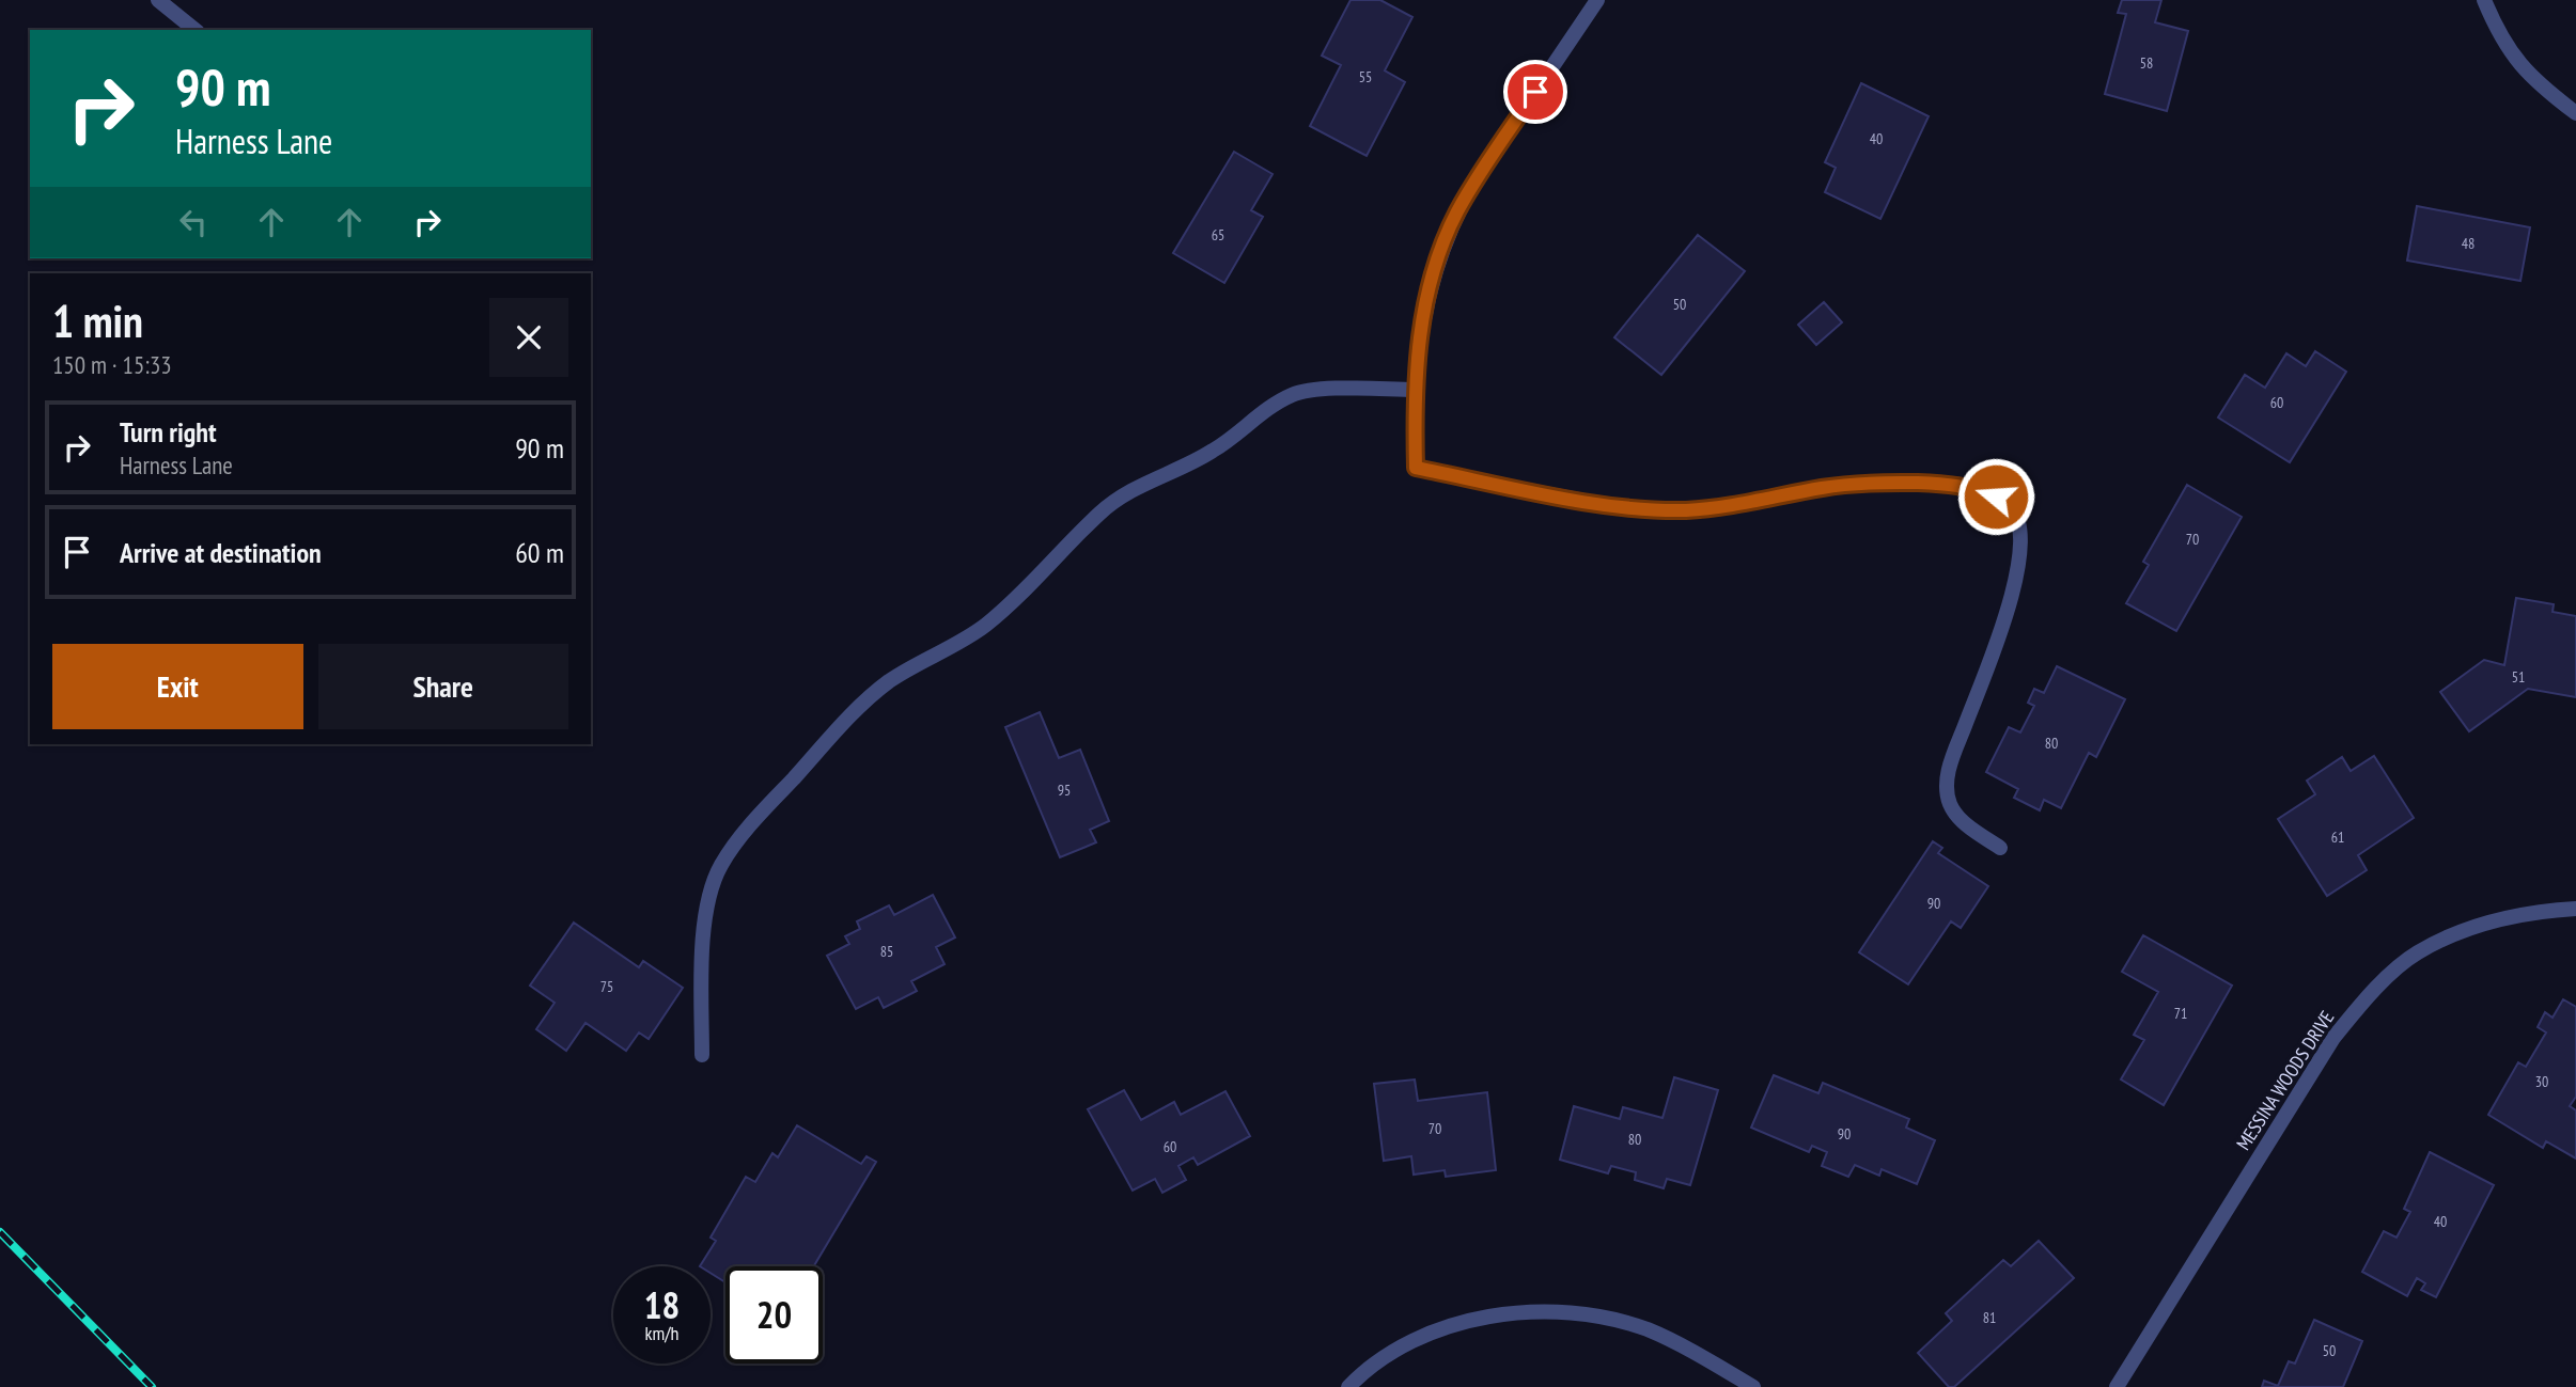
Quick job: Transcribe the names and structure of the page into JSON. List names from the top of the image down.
{
  "streets": {
    "street": ["MESSINA WOODS DRIVE"]
  },
  "house_numbers": [
    "58",
    "55",
    "40",
    "65",
    "48",
    "50",
    "60",
    "70",
    "51",
    "80",
    "95",
    "61",
    "90",
    "85",
    "75",
    "71",
    "30",
    "70",
    "90",
    "80",
    "60",
    "40",
    "81",
    "50"
  ],
  "page": {
    "turn": ["90 m", "Harness Lane"],
    "heading": ["1 min", "150 m · 15:33"],
    "list": [
      {
        "name": "Turn right",
        "note": "Harness Lane",
        "value": "90 m"
      },
      {
        "name": "Arrive at destination",
        "value": "60 m"
      }
    ],
    "buttons": ["Exit", "Share"],
    "speed": "18 km/h",
    "limit": "20"
  }
}
